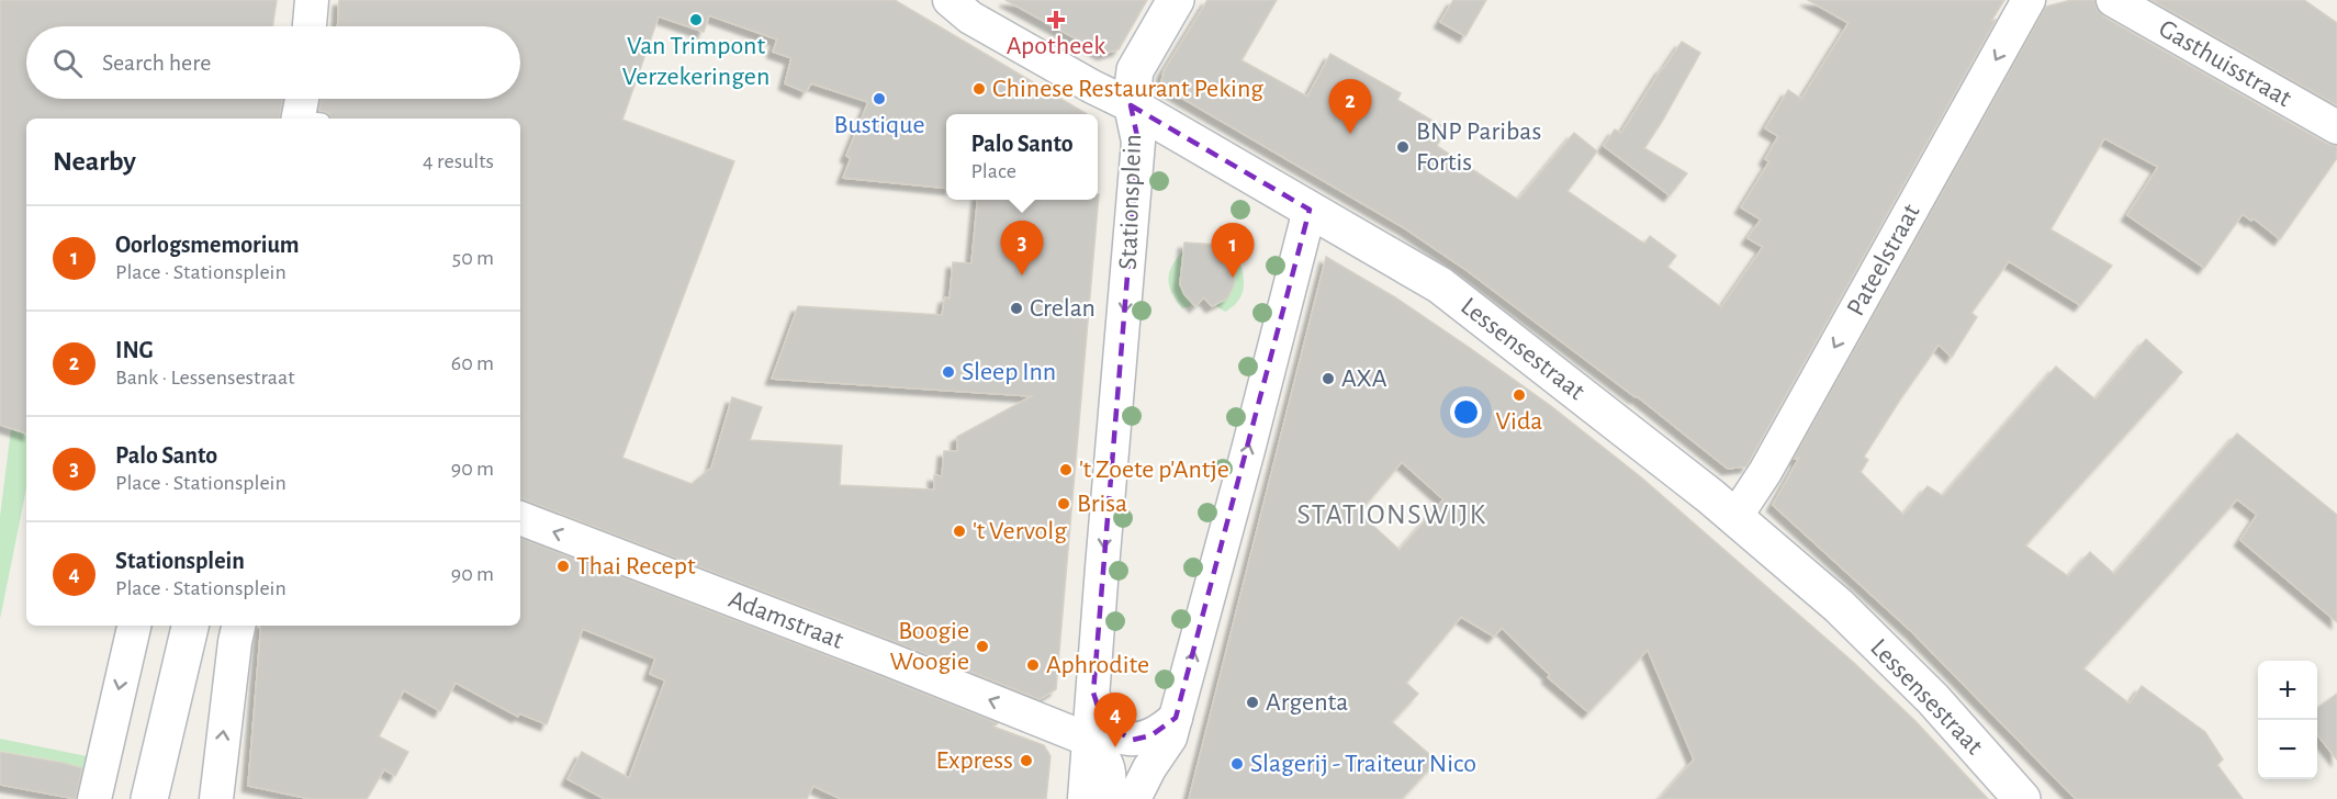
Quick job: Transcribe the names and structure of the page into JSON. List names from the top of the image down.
{
  "streets": {
    "main road": ["Lessensestraat"],
    "street": [
      "Gasthuisstraat",
      "Stationsplein",
      "Pateelstraat",
      "Adamstraat"
    ]
  },
  "crossings": [
    ["Stationsplein", "Lessensestraat"],
    ["Stationsplein", "Adamstraat"],
    ["Pateelstraat", "Lessensestraat"]
  ],
  "one_way": ["Pateelstraat", "Adamstraat"],
  "districts": ["STATIONSWIJK"],
  "places": {
    "other": [
      "Van Trimpont Verzekeringen",
      "Chinese Restaurant Peking",
      "Bustique",
      "BNP Paribas Fortis",
      "Crelan",
      "Sleep Inn",
      "AXA",
      "Vida",
      "'t Zoete p'Antje",
      "Brisa",
      "'t Vervolg",
      "Thai Recept",
      "Boogie Woogie",
      "Aphrodite",
      "Argenta",
      "Express",
      "Slagerij - Traiteur Nico"
    ],
    "health": ["Apotheek"]
  },
  "page": {
    "search": "Search here",
    "pins": [
      "2",
      "3",
      "1",
      "4"
    ],
    "popup": ["Palo Santo", "Place"],
    "heading": ["Nearby", "4 results"],
    "list": [
      {
        "mark": "1",
        "name": "Oorlogsmemorium",
        "note": "Place · Stationsplein",
        "value": "50 m"
      },
      {
        "mark": "2",
        "name": "ING",
        "note": "Bank · Lessensestraat",
        "value": "60 m"
      },
      {
        "mark": "3",
        "name": "Palo Santo",
        "note": "Place · Stationsplein",
        "value": "90 m"
      },
      {
        "mark": "4",
        "name": "Stationsplein",
        "note": "Place · Stationsplein",
        "value": "90 m"
      }
    ],
    "map_buttons": ["+", "−"]
  }
}
